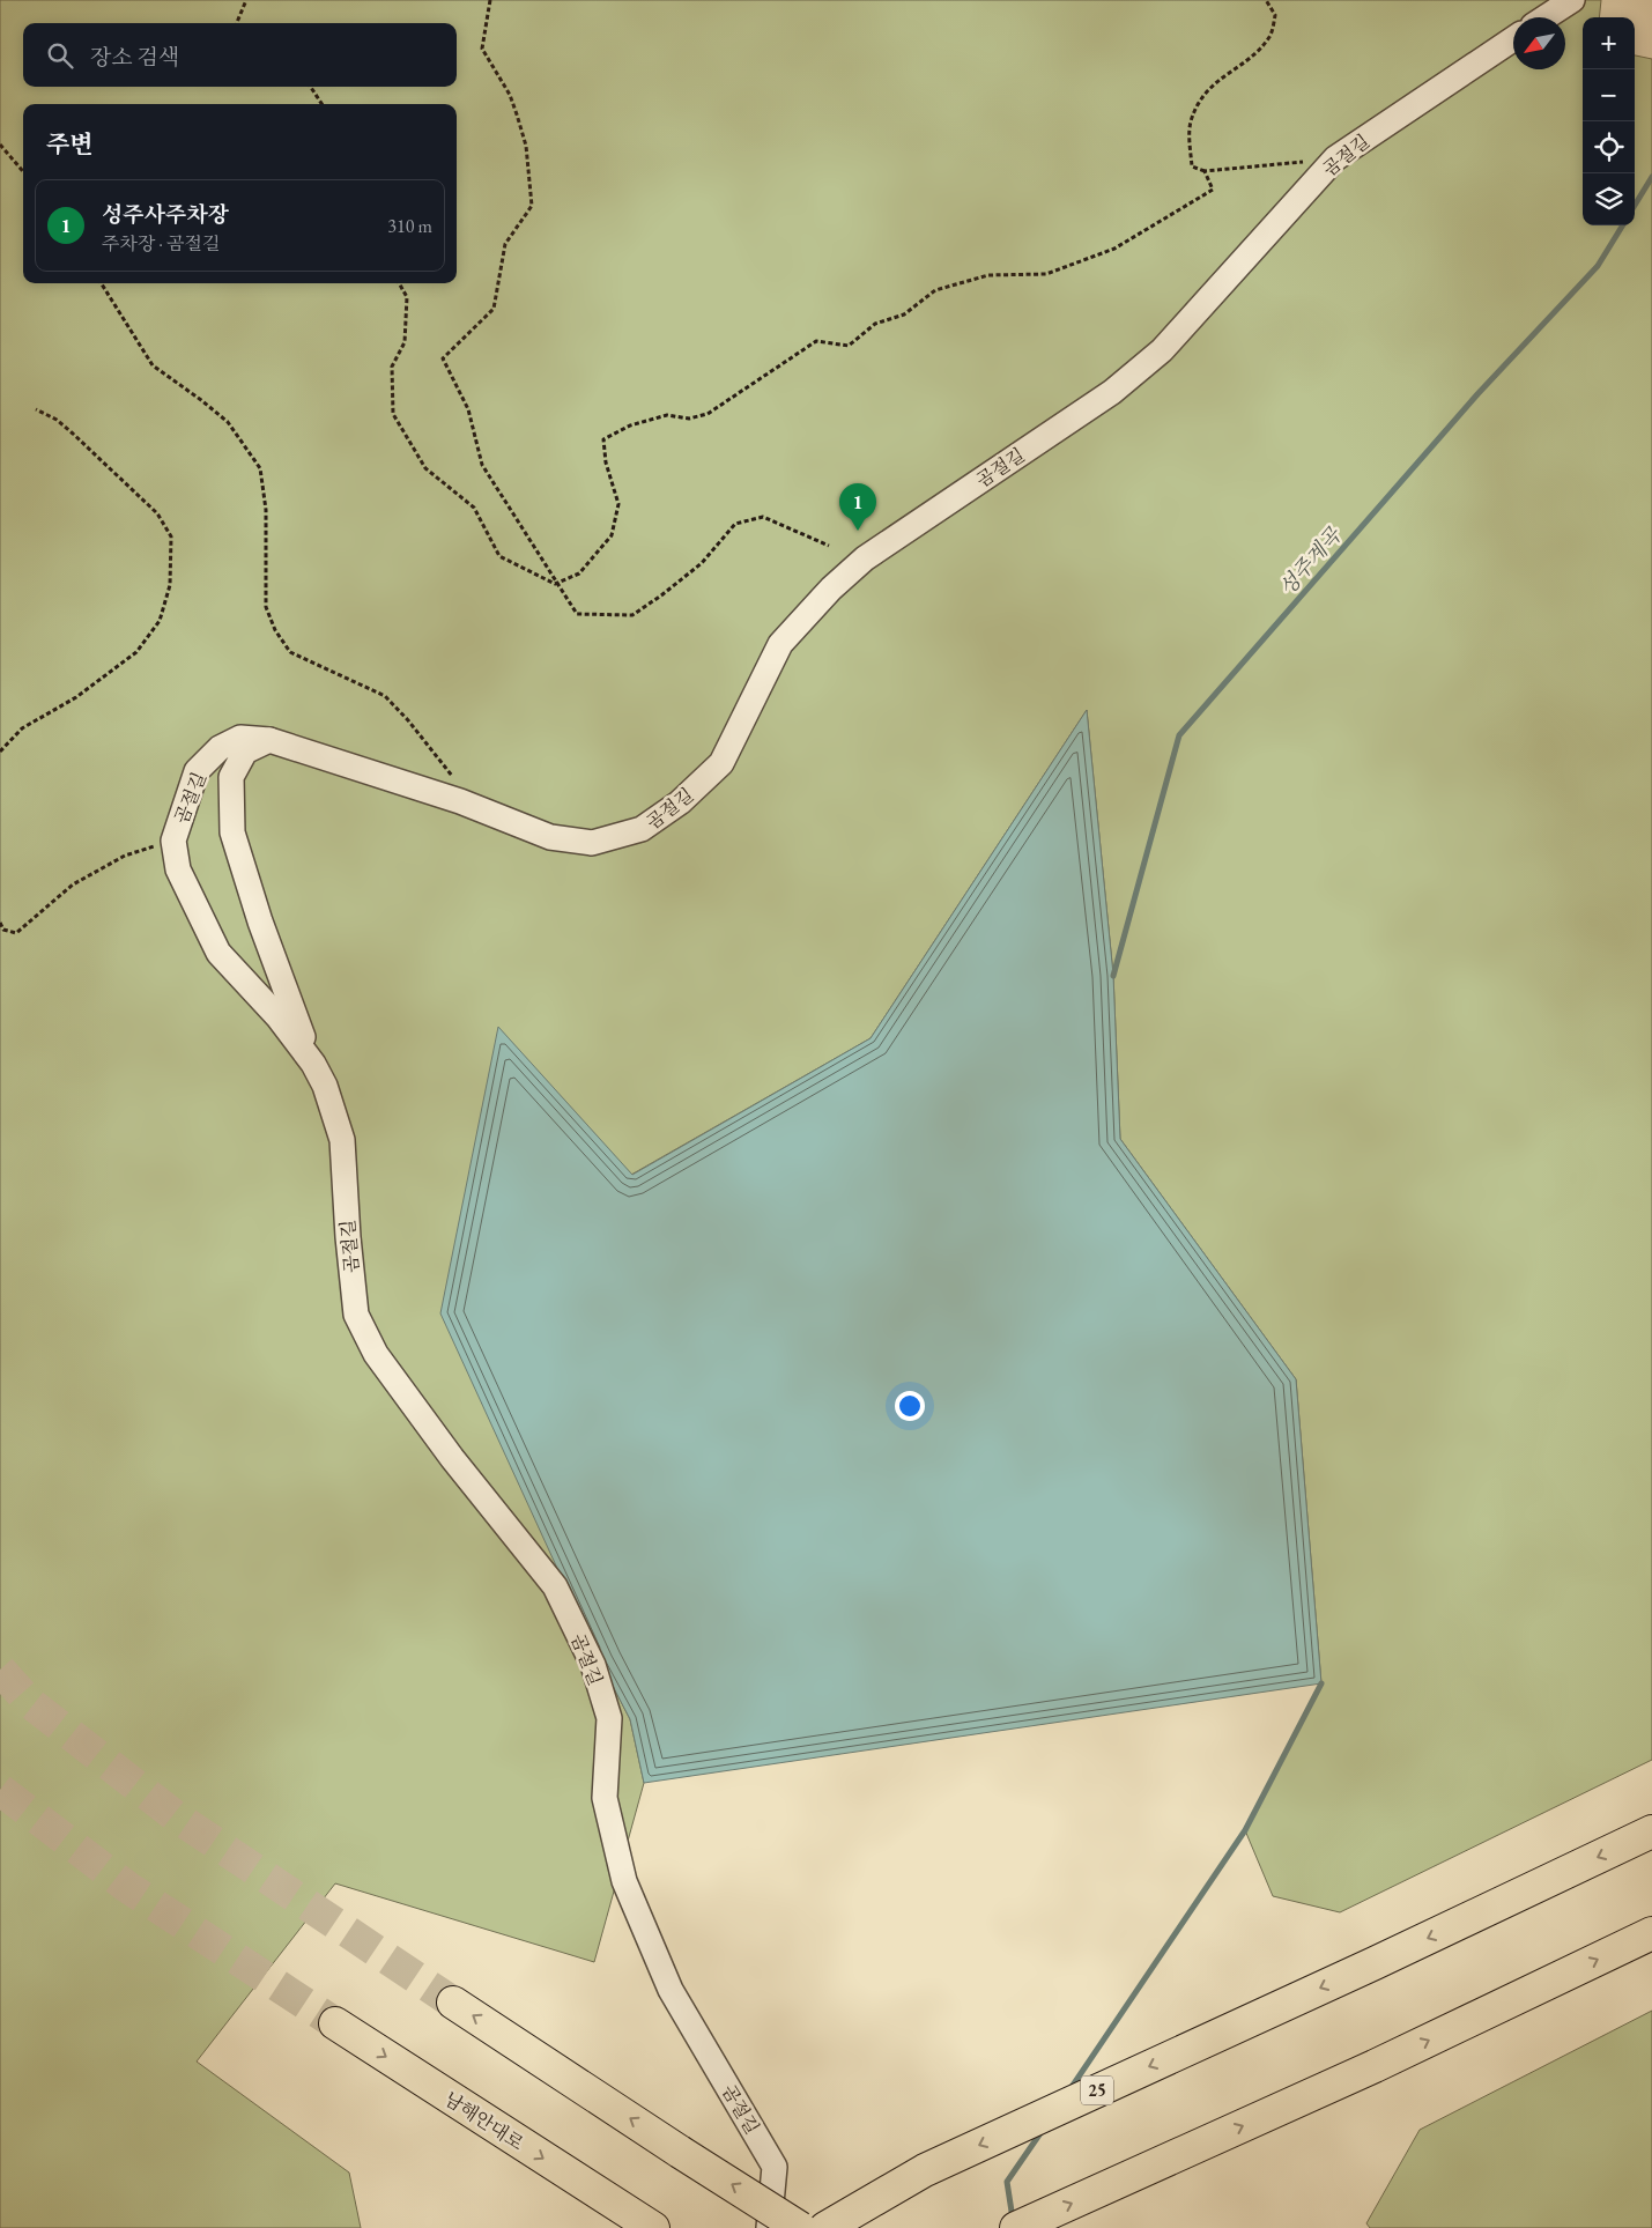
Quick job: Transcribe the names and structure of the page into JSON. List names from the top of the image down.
{
  "streets": {
    "main road": ["25", "남해안대로"],
    "street": ["곰절길"]
  },
  "water": ["성주계곡"],
  "north": "bottom left",
  "page": {
    "map_buttons": ["+", "−"],
    "search": "장소 검색",
    "heading": "주변",
    "list": [
      {
        "mark": "1",
        "name": "성주사주차장",
        "note": "주차장 · 곰절길",
        "value": "310 m"
      }
    ],
    "pins": "1"
  }
}
